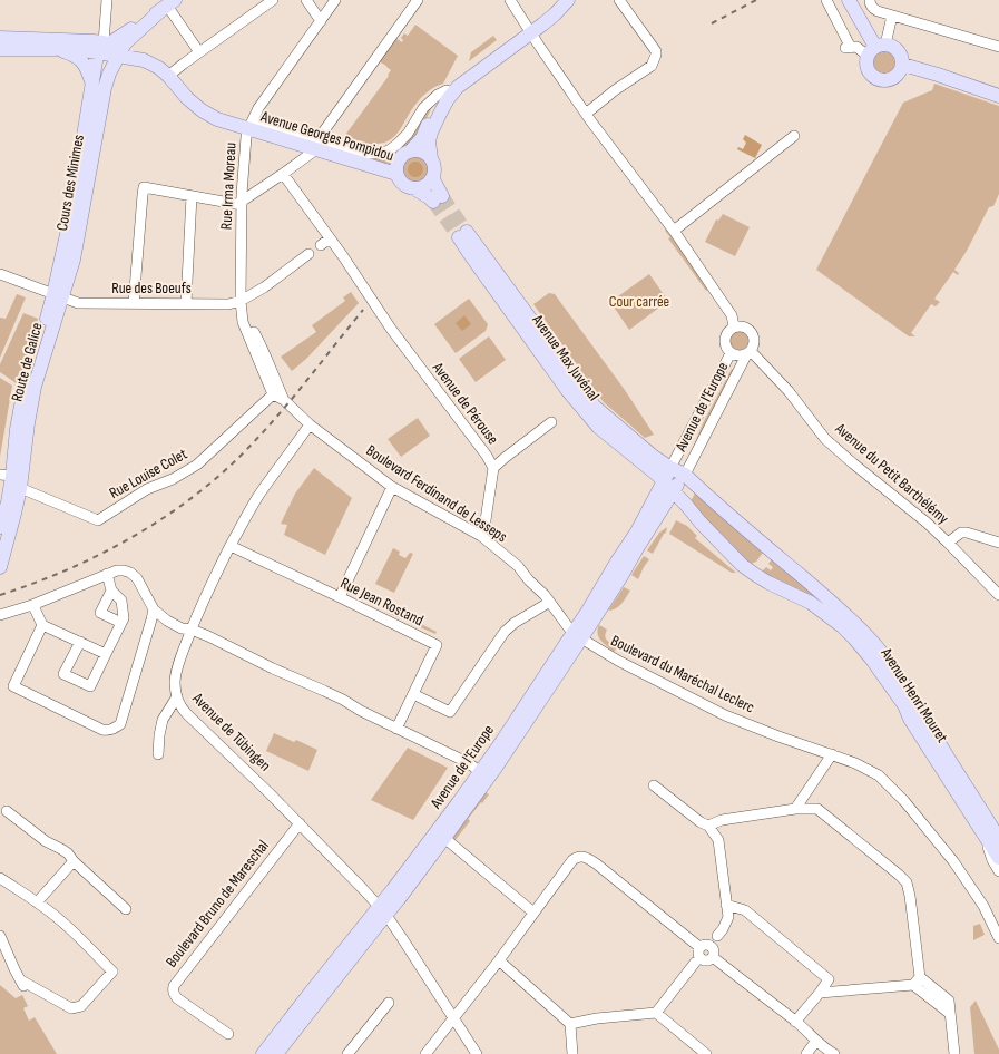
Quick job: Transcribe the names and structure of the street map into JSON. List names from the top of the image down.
{
  "streets": {
    "main road": [
      "Avenue Georges Pompidou",
      "Cours des Minimes",
      "Avenue Max Juvénal",
      "Route de Galice",
      "Avenue de l'Europe",
      "Avenue Henri Mouret"
    ],
    "street": [
      "Rue Irma Moreau",
      "Rue des Boeufs",
      "Avenue de Pérouse",
      "Rue Louise Colet",
      "Avenue du Petit Barthélémy",
      "Boulevard Ferdinand de Lesseps",
      "Rue Jean Rostand",
      "Boulevard du Maréchal Leclerc",
      "Avenue de Tübingen",
      "Boulevard Bruno de Mareschal"
    ]
  },
  "crossings": [
    ["Avenue Georges Pompidou", "Cours des Minimes"],
    ["Avenue Georges Pompidou", "Rue Irma Moreau"],
    ["Cours des Minimes", "Rue des Boeufs"],
    ["Cours des Minimes", "Route de Galice"],
    ["Rue Irma Moreau", "Rue des Boeufs"],
    ["Rue Irma Moreau", "Rue Louise Colet"],
    ["Rue Irma Moreau", "Boulevard Ferdinand de Lesseps"],
    ["Rue des Boeufs", "Route de Galice"],
    ["Avenue Max Juvénal", "Avenue de l'Europe"],
    ["Avenue Max Juvénal", "Avenue Henri Mouret"],
    ["Route de Galice", "Rue Louise Colet"],
    ["Avenue de Pérouse", "Boulevard Ferdinand de Lesseps"],
    ["Avenue de l'Europe", "Avenue du Petit Barthélémy"],
    ["Avenue de l'Europe", "Boulevard Ferdinand de Lesseps"],
    ["Avenue de l'Europe", "Boulevard du Maréchal Leclerc"],
    ["Avenue de l'Europe", "Avenue Henri Mouret"],
    ["Avenue de l'Europe", "Avenue de Tübingen"],
    ["Boulevard Ferdinand de Lesseps", "Boulevard du Maréchal Leclerc"],
    ["Boulevard Ferdinand de Lesseps", "Avenue de Tübingen"],
    ["Rue Jean Rostand", "Avenue de Tübingen"],
    ["Avenue de Tübingen", "Boulevard Bruno de Mareschal"]
  ],
  "parks": ["Cour carrée"]
}
